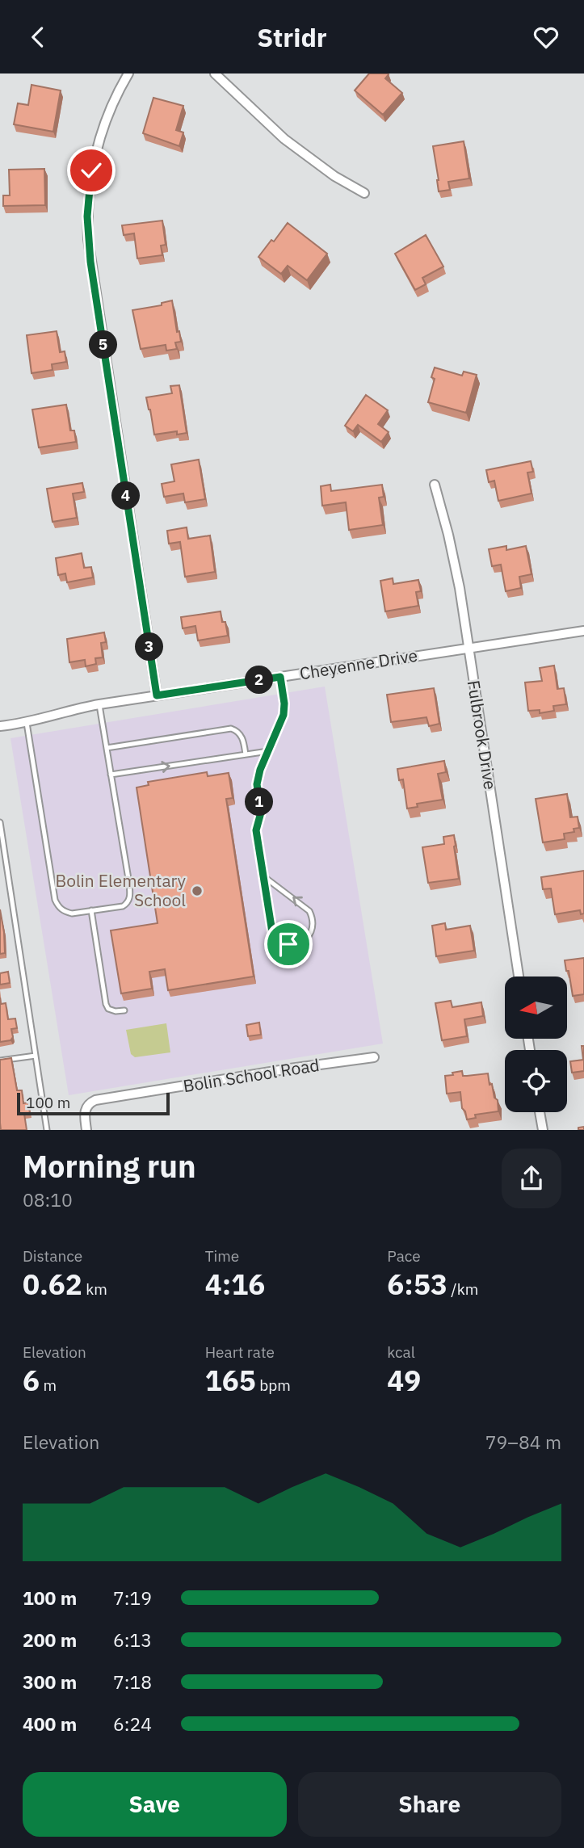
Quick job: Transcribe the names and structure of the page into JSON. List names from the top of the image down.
{
  "streets": {
    "street": ["Cheyenne Drive", "Fulbrook Drive", "Bolin School Road"]
  },
  "crossings": [
    ["Cheyenne Drive", "Fulbrook Drive"]
  ],
  "places": ["Bolin Elementary School"],
  "scale_bar": "100 m",
  "north": "left",
  "page": {
    "header": "Stridr",
    "pins": [
      "5",
      "4",
      "3",
      "2",
      "1"
    ],
    "scale": "100 m",
    "heading": ["Morning run", "08:10"],
    "stats": [
      ["Distance", "0.62 km"],
      ["Time", "4:16"],
      ["Pace", "6:53 /km"],
      ["Elevation", "6 m"],
      ["Heart rate", "165 bpm"],
      ["kcal", "49"]
    ],
    "chart": ["Elevation", "79–84 m"],
    "list": [
      {
        "name": "100 m",
        "note": "7:19"
      },
      {
        "name": "200 m",
        "note": "6:13"
      },
      {
        "name": "300 m",
        "note": "7:18"
      },
      {
        "name": "400 m",
        "note": "6:24"
      }
    ],
    "buttons": ["Save", "Share"]
  }
}
